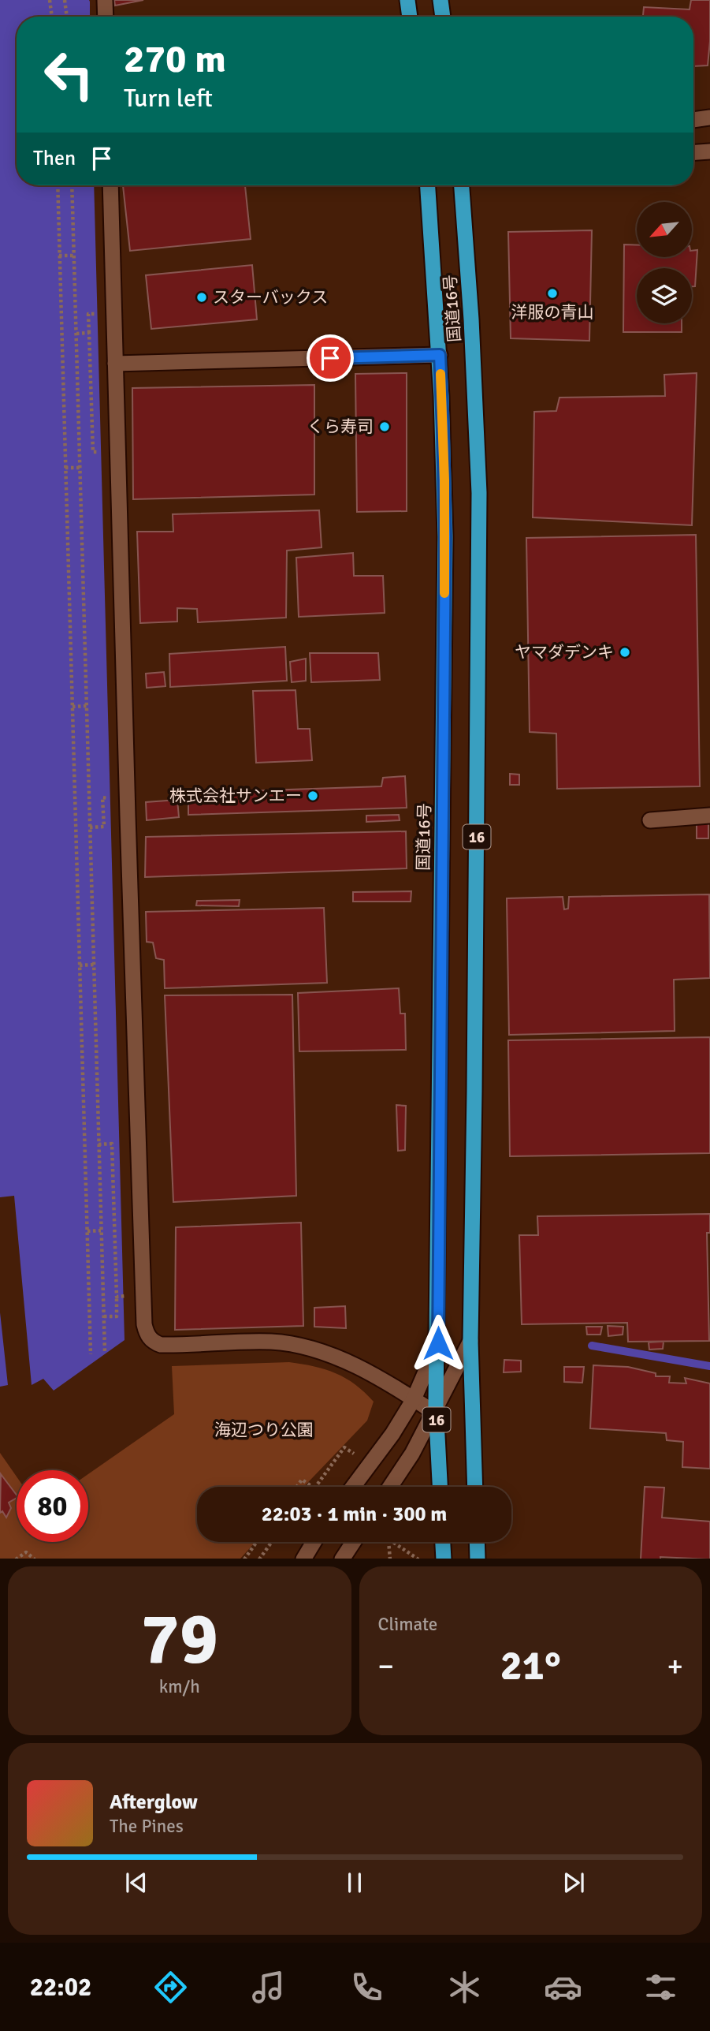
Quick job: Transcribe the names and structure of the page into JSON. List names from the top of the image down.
{
  "streets": {
    "highway": ["国道16号", "16"]
  },
  "parks": ["海辺つり公園"],
  "places": [
    "洋服の青山",
    "スターバックス",
    "くら寿司",
    "ヤマダデンキ",
    "株式会社サンエー"
  ],
  "north": "bottom left",
  "page": {
    "turn": ["270 m", "Turn left"],
    "then": "Then",
    "limit": "80",
    "trip": "22:03 · 1 min · 300 m",
    "tile": [
      ["79", "km/h"],
      "Climate"
    ],
    "heat": ["−", "21°", "+"],
    "song": ["Afterglow", "The Pines"],
    "tabs": "22:02"
  }
}
